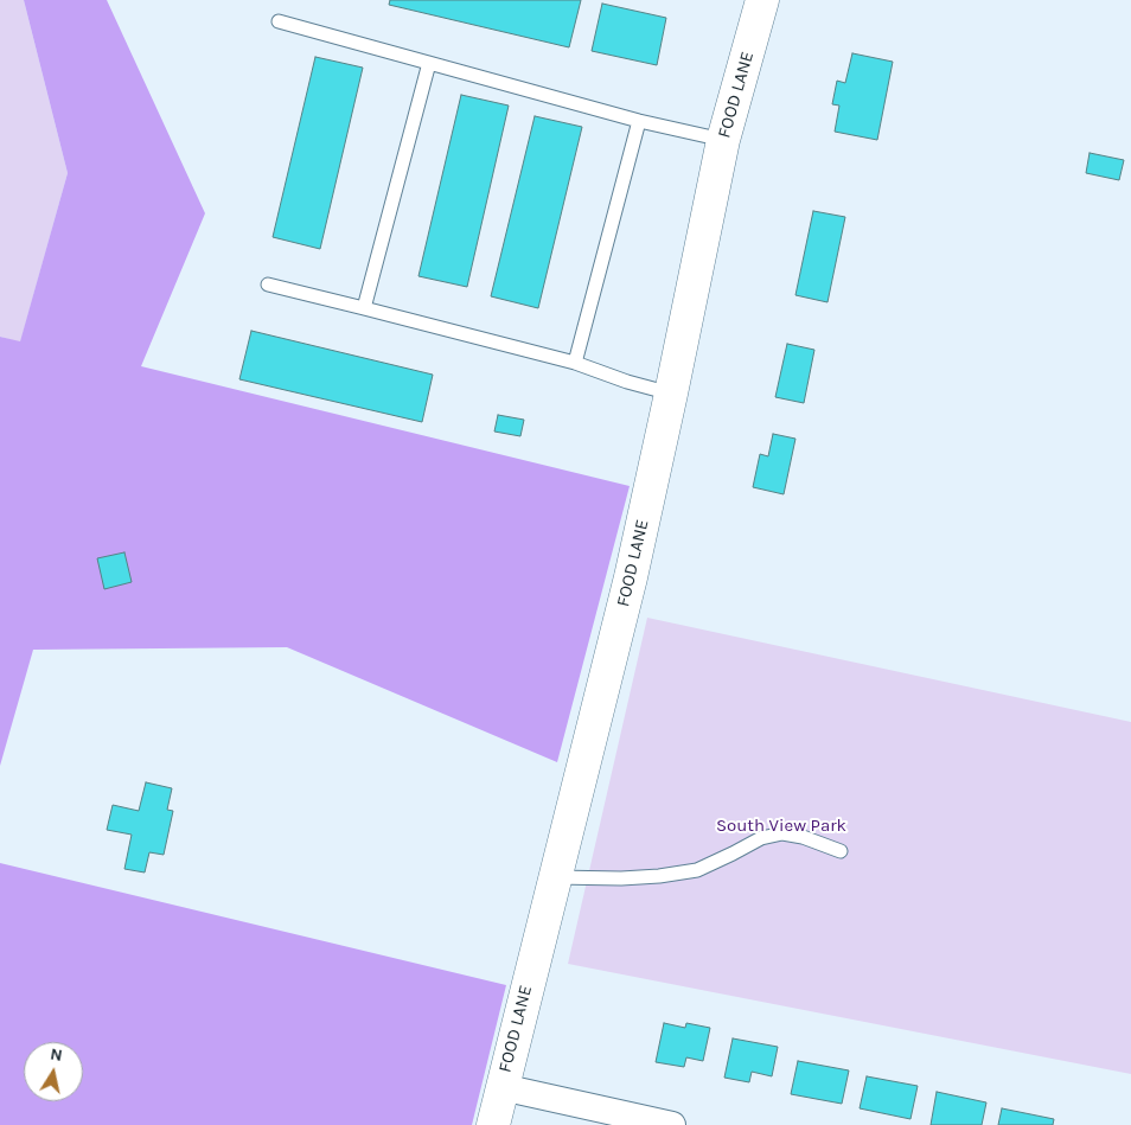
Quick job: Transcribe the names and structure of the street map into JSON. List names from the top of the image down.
{
  "streets": {
    "street": ["FOOD LANE"]
  },
  "parks": ["South View Park"],
  "north": "top"
}
